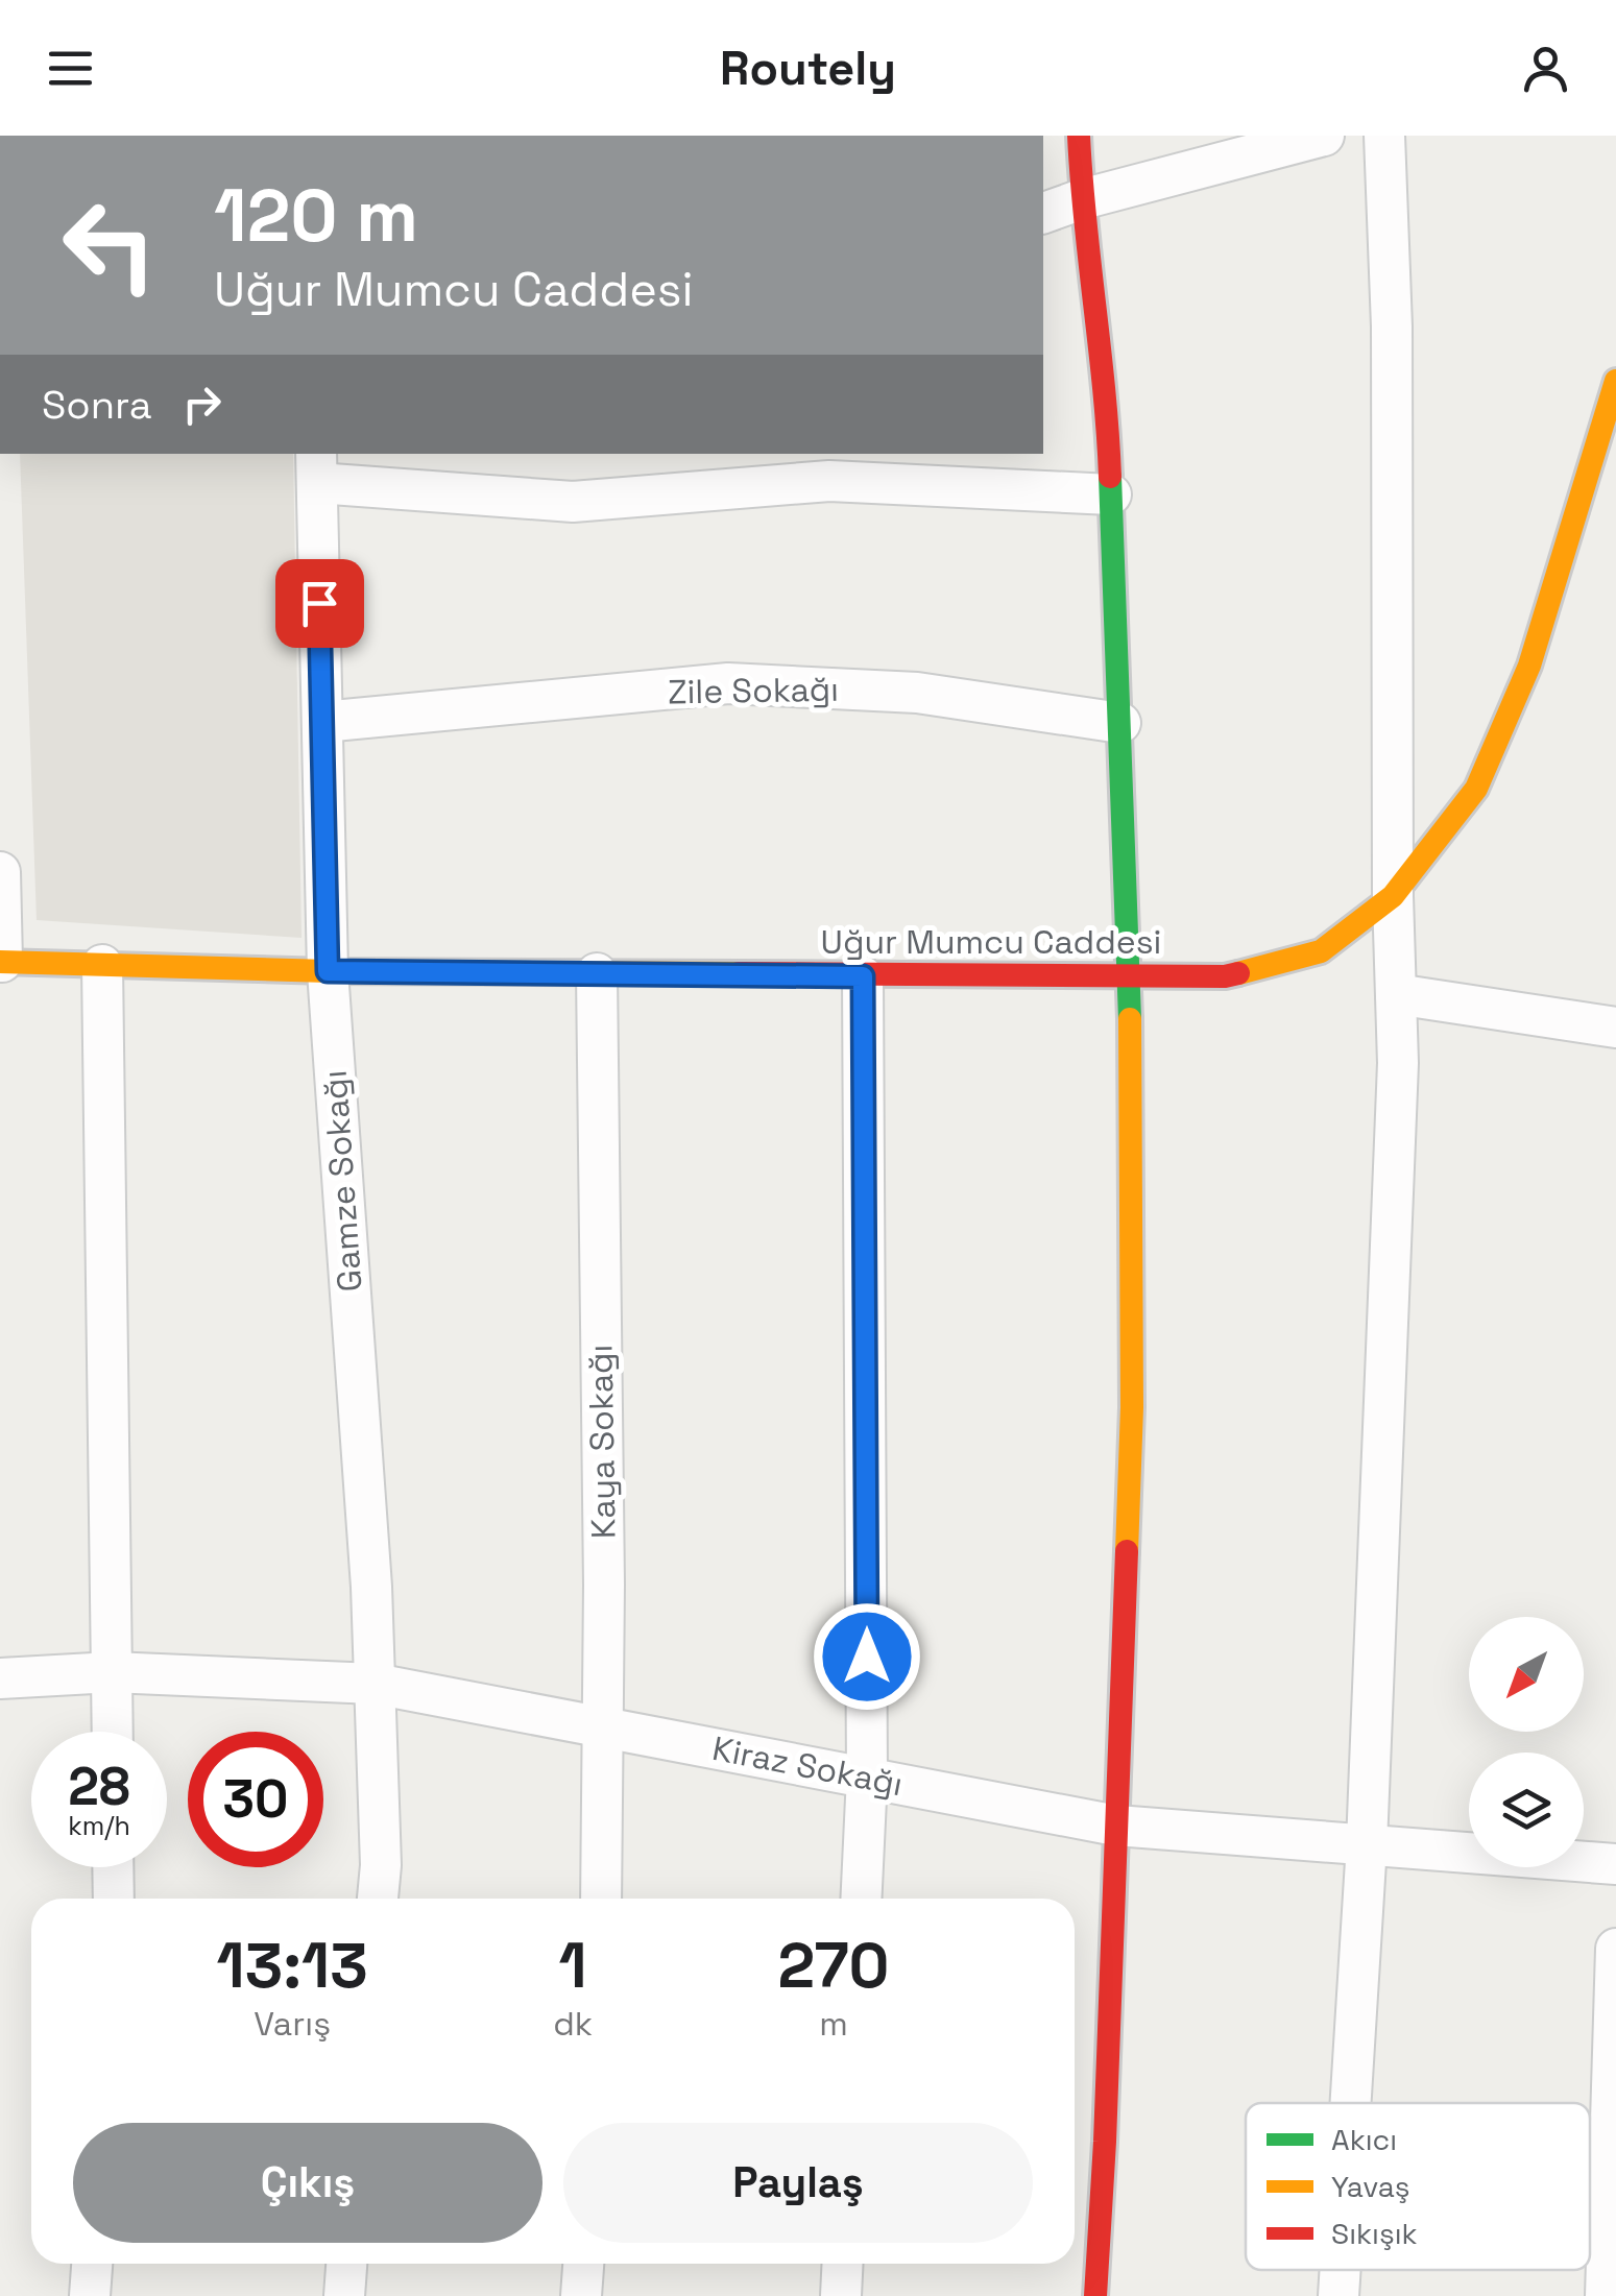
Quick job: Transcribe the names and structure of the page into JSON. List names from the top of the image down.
{
  "streets": {
    "street": [
      "Zile Sokağı",
      "Uğur Mumcu Caddesi",
      "Gamze Sokağı",
      "Kaya Sokağı",
      "Kiraz Sokağı"
    ]
  },
  "crossings": [
    ["Zile Sokağı", "Gamze Sokağı"],
    ["Uğur Mumcu Caddesi", "Gamze Sokağı"],
    ["Uğur Mumcu Caddesi", "Kaya Sokağı"],
    ["Gamze Sokağı", "Kiraz Sokağı"],
    ["Kaya Sokağı", "Kiraz Sokağı"]
  ],
  "legend": ["Akıcı", "Yavaş", "Sıkışık"],
  "north": "bottom left",
  "page": {
    "header": "Routely",
    "turn": ["120 m", "Uğur Mumcu Caddesi"],
    "then": "Sonra",
    "speed": "28 km/h",
    "limit": "30",
    "eta": [
      "13:13",
      "Varış",
      "1",
      "dk",
      "270",
      "m"
    ],
    "buttons": ["Çıkış", "Paylaş"]
  }
}
